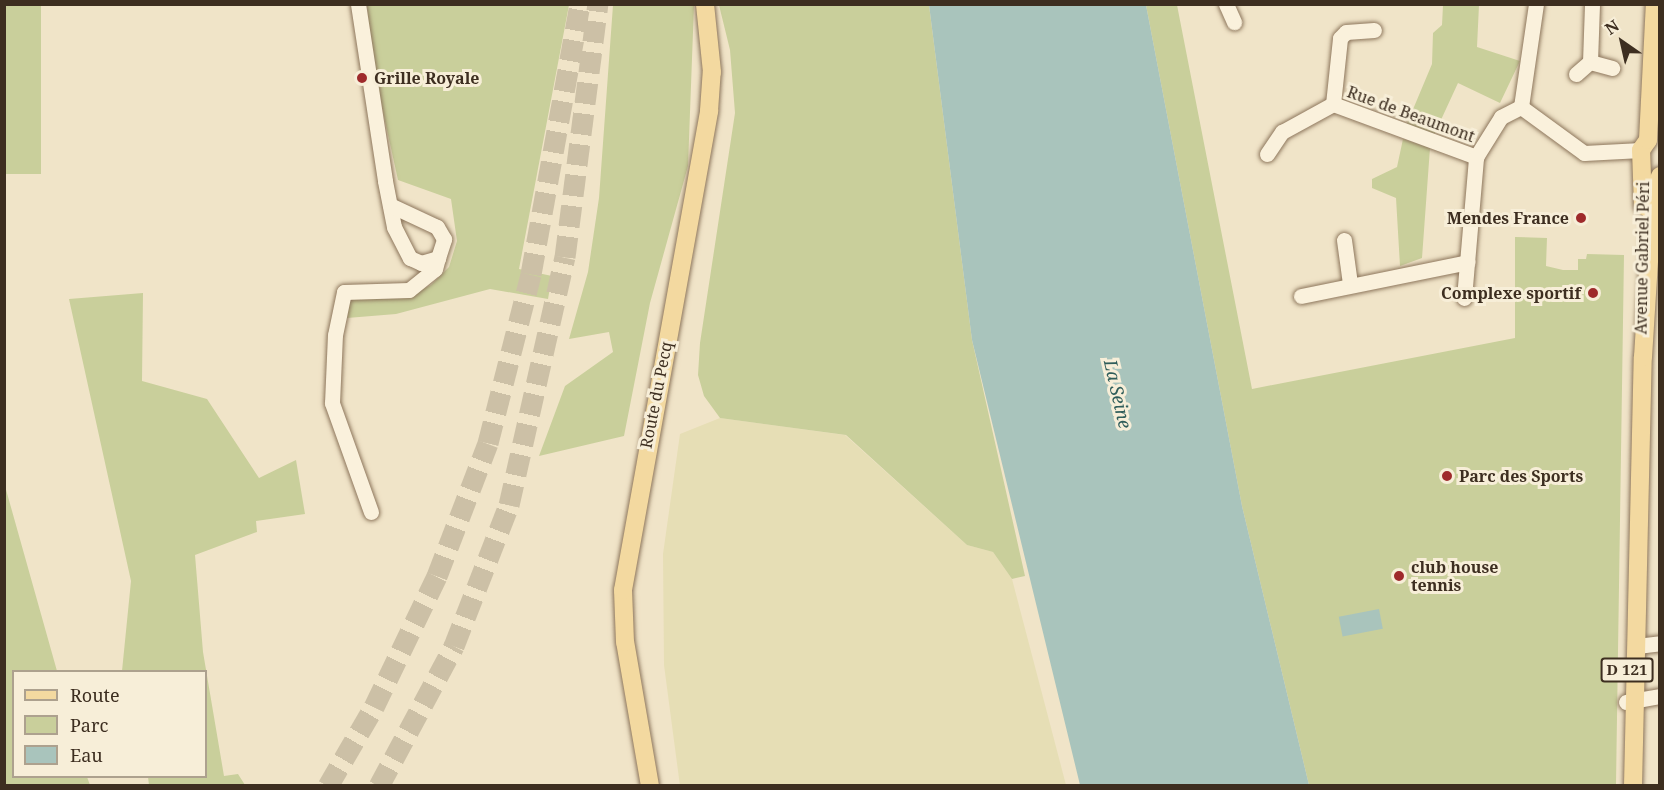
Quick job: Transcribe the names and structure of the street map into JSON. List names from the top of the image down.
{
  "streets": {
    "main road": ["Avenue Gabriel Péri", "Route du Pecq", "D 121"],
    "street": ["Rue de Beaumont"]
  },
  "water": ["La Seine"],
  "places": [
    "Grille Royale",
    "Mendes France",
    "Complexe sportif",
    "Parc des Sports",
    "club house tennis"
  ],
  "legend": ["Route", "Parc", "Eau"],
  "north": "top left"
}
